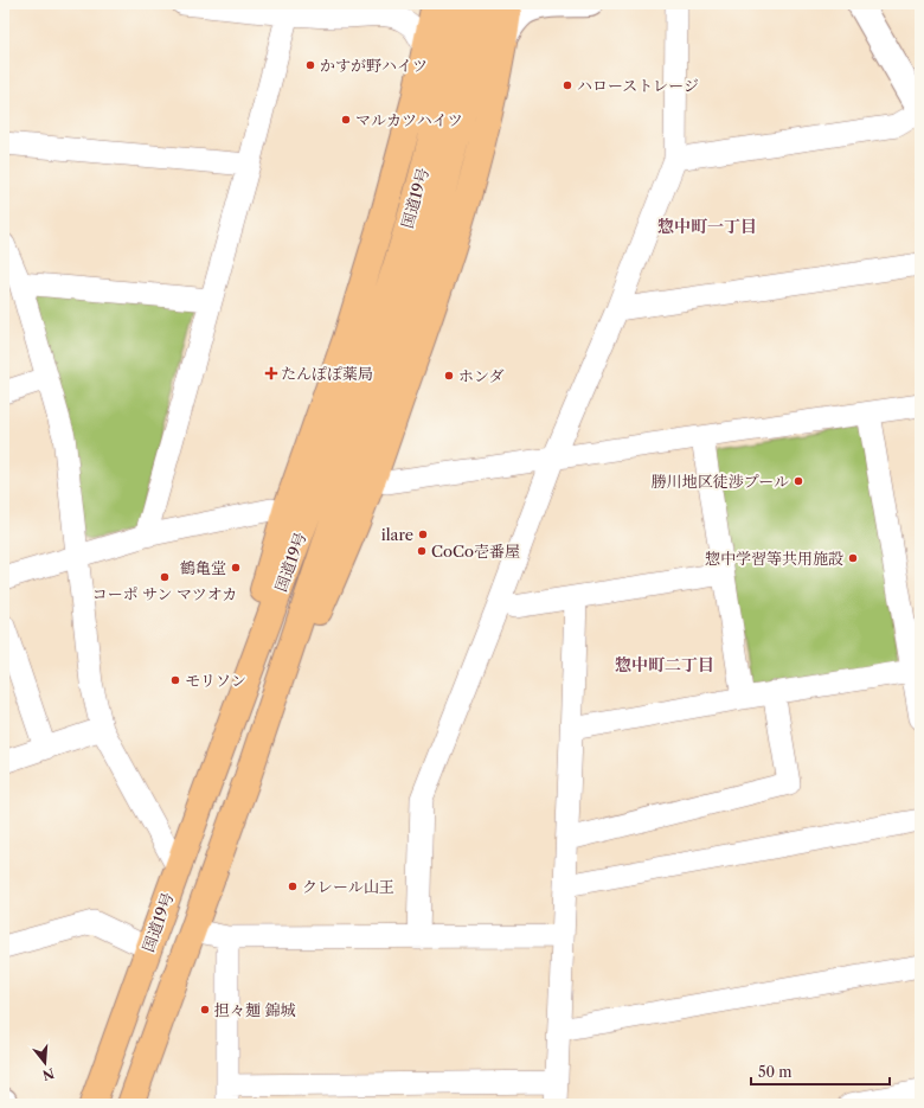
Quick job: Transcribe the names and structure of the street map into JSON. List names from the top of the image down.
{
  "streets": {
    "highway": ["国道19号"]
  },
  "districts": ["惣中町一丁目", "惣中町二丁目"],
  "places": {
    "other": [
      "かすが野ハイツ",
      "ハローストレージ",
      "マルカツハイツ",
      "ホンダ",
      "勝川地区徒渉プール",
      "ilare",
      "CoCo壱番屋",
      "惣中学習等共用施設",
      "鶴亀堂",
      "コーポ サン マツオカ",
      "モリソン",
      "クレール山王",
      "担々麺 錦城"
    ],
    "health": ["たんぽぽ薬局"]
  },
  "scale_bar": "50 m",
  "north": "bottom"
}
